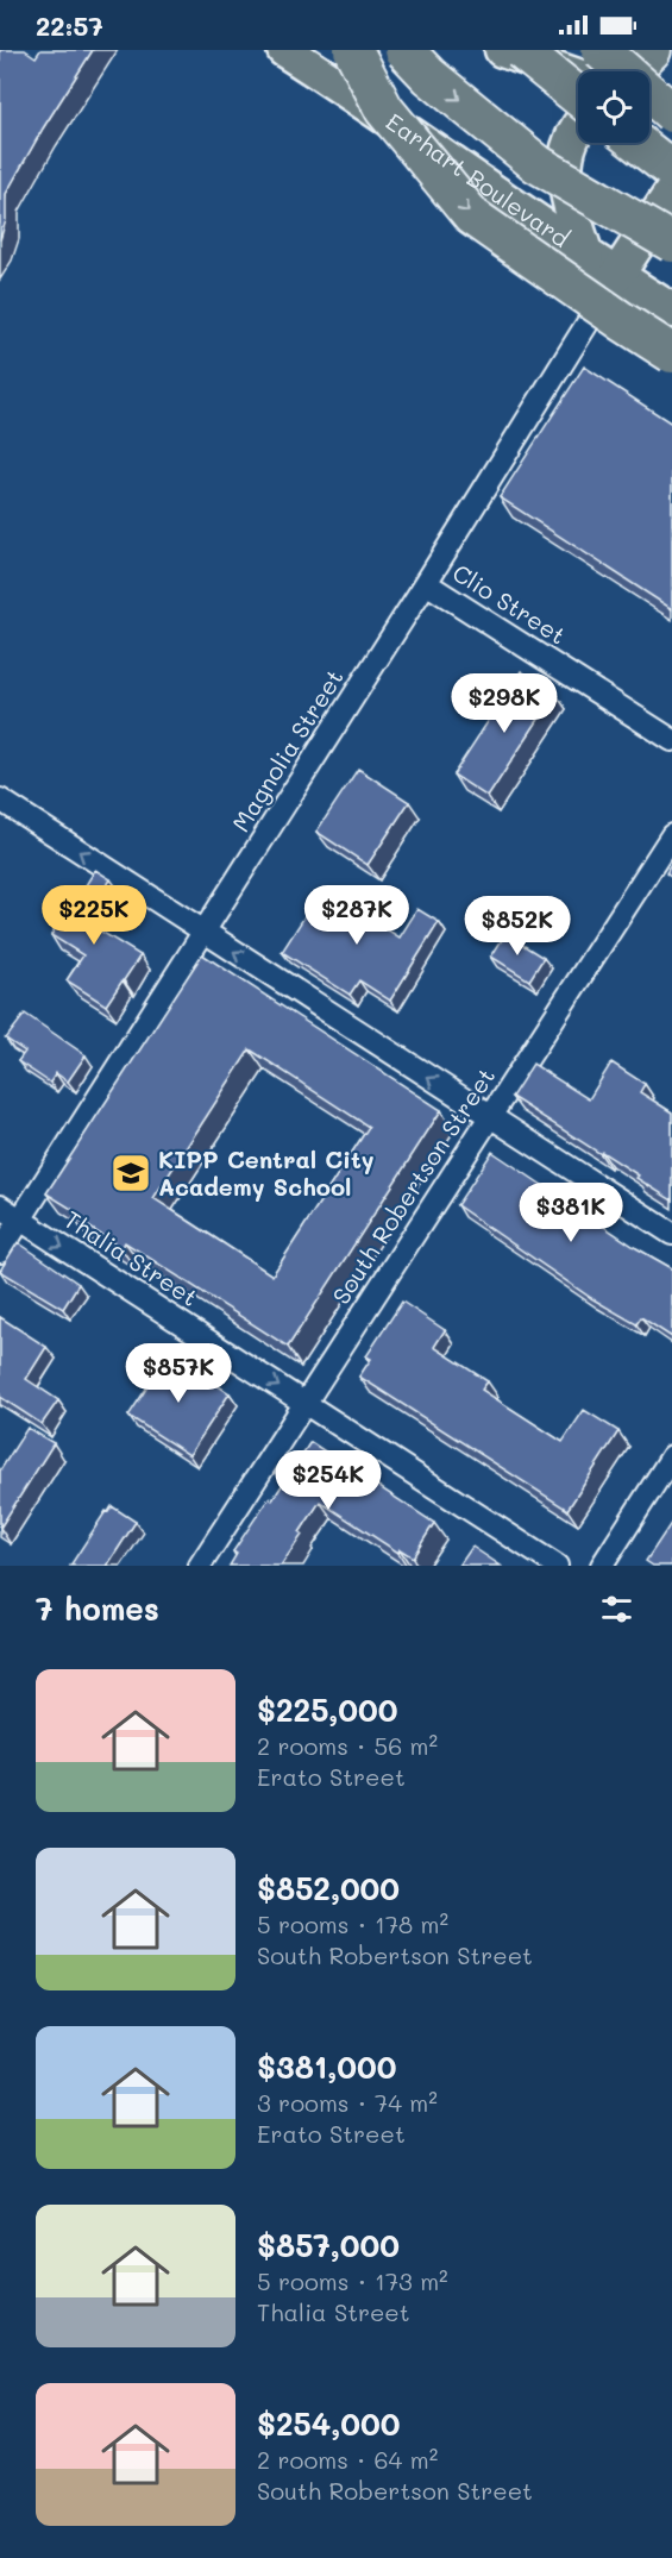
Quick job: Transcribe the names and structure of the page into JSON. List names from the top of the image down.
{
  "streets": {
    "main road": ["Earhart Boulevard"],
    "street": [
      "Clio Street",
      "Magnolia Street",
      "South Robertson Street",
      "Thalia Street"
    ]
  },
  "crossings": [
    ["Earhart Boulevard", "Magnolia Street"],
    ["Clio Street", "Magnolia Street"],
    ["Magnolia Street", "Thalia Street"],
    ["South Robertson Street", "Thalia Street"]
  ],
  "one_way": ["Thalia Street"],
  "places": {
    "school or university": ["KIPP Central City Academy School"]
  },
  "page": {
    "status": "22:57",
    "price": [
      "$298K",
      "$225K",
      "$287K",
      "$852K",
      "$381K",
      "$857K",
      "$254K"
    ],
    "heading": "7 homes",
    "list": [
      {
        "name": "$225,000",
        "note": "2 rooms · 56 m² · Erato Street"
      },
      {
        "name": "$852,000",
        "note": "5 rooms · 178 m² · South Robertson Street"
      },
      {
        "name": "$381,000",
        "note": "3 rooms · 74 m² · Erato Street"
      },
      {
        "name": "$857,000",
        "note": "5 rooms · 173 m² · Thalia Street"
      },
      {
        "name": "$254,000",
        "note": "2 rooms · 64 m² · South Robertson Street"
      }
    ]
  }
}
